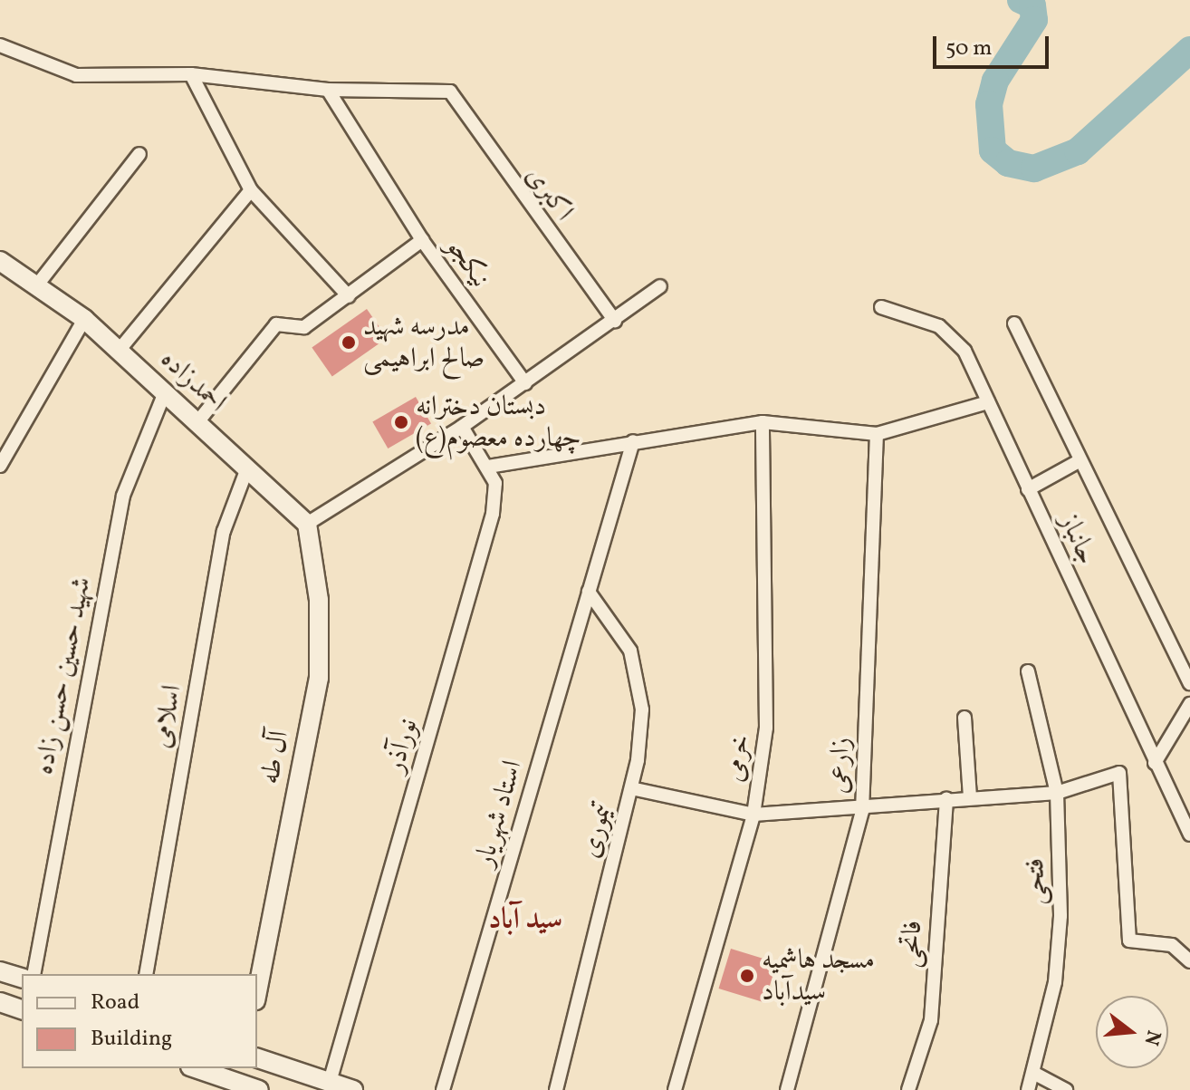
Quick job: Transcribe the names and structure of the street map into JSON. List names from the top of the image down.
{
  "streets": {
    "street": [
      "اکبری",
      "نیکجو",
      "احمدزاده",
      "جانباز",
      "شهید حسین حسن زاده",
      "اسلامی",
      "نورآذر",
      "آل طه",
      "خرمی",
      "زارعی",
      "استاد شهریار",
      "تیموری",
      "فتحی",
      "فاتحی"
    ]
  },
  "crossings": [
    ["اکبری", "نیکجو"],
    ["احمدزاده", "شهید حسین حسن زاده"],
    ["احمدزاده", "اسلامی"],
    ["احمدزاده", "آل طه"],
    ["استاد شهریار", "تیموری"]
  ],
  "districts": ["سید آباد"],
  "places": ["مدرسه شهید صالح ابراهیمی", "دبستان دخترانه چهارده معصوم(ع)", "مسجد هاشمیه سیدآباد"],
  "legend": ["Road", "Building"],
  "scale_bar": "50 m",
  "north": "right"
}
